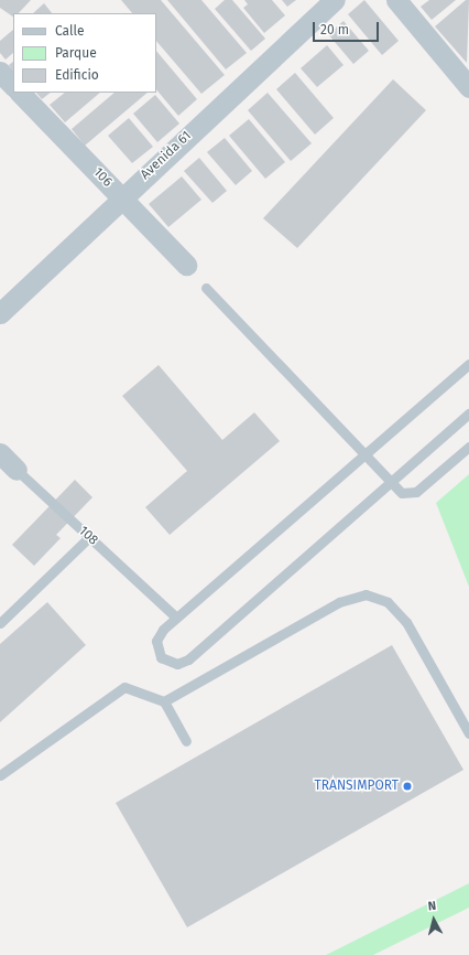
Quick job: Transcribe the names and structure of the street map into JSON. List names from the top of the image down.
{
  "streets": {
    "street": ["Avenida 61", "106", "108"]
  },
  "crossings": [
    ["Avenida 61", "106"]
  ],
  "places": ["TRANSIMPORT"],
  "legend": ["Calle", "Parque", "Edificio"],
  "scale_bar": "20 m",
  "north": "top"
}
